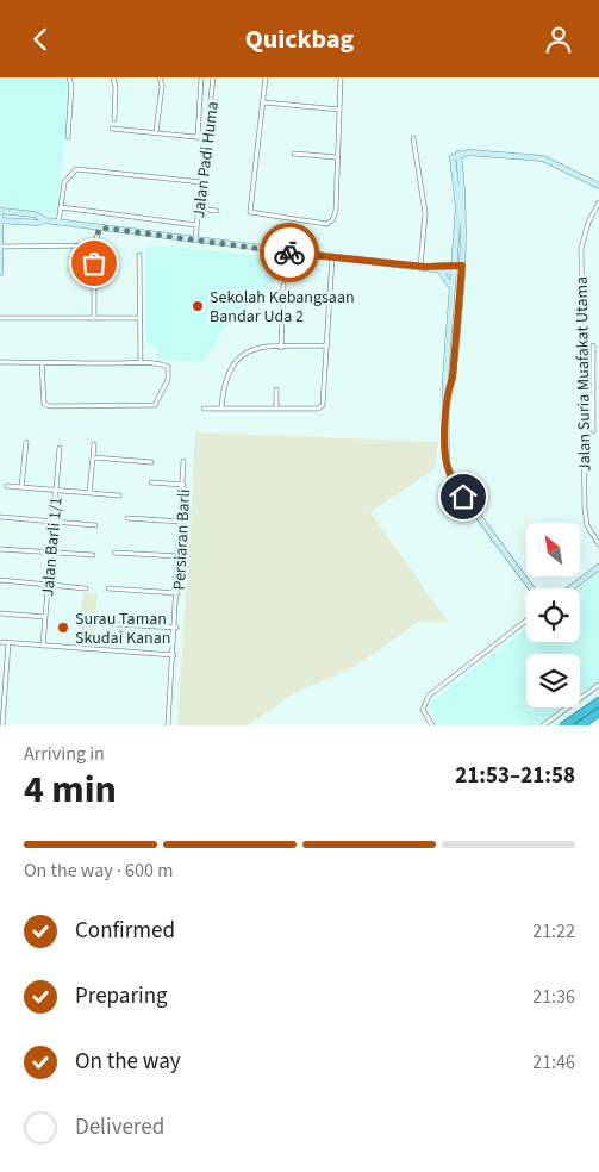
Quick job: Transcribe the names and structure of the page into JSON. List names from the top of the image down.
{
  "streets": {
    "street": [
      "Jalan Padi Huma",
      "Jalan Suria Muafakat Utama",
      "Persiaran Barli",
      "Jalan Barli 1/1"
    ]
  },
  "places": ["Sekolah Kebangsaan Bandar Uda 2", "Surau Taman Skudai Kanan"],
  "north": "top left",
  "page": {
    "header": "Quickbag",
    "heading": ["4 min", "Arriving in", "21:53–21:58"],
    "bar": "On the way · 600 m",
    "list": [
      ["Confirmed", "21:22"],
      ["Preparing", "21:36"],
      ["On the way", "21:46"],
      "Delivered"
    ]
  }
}
